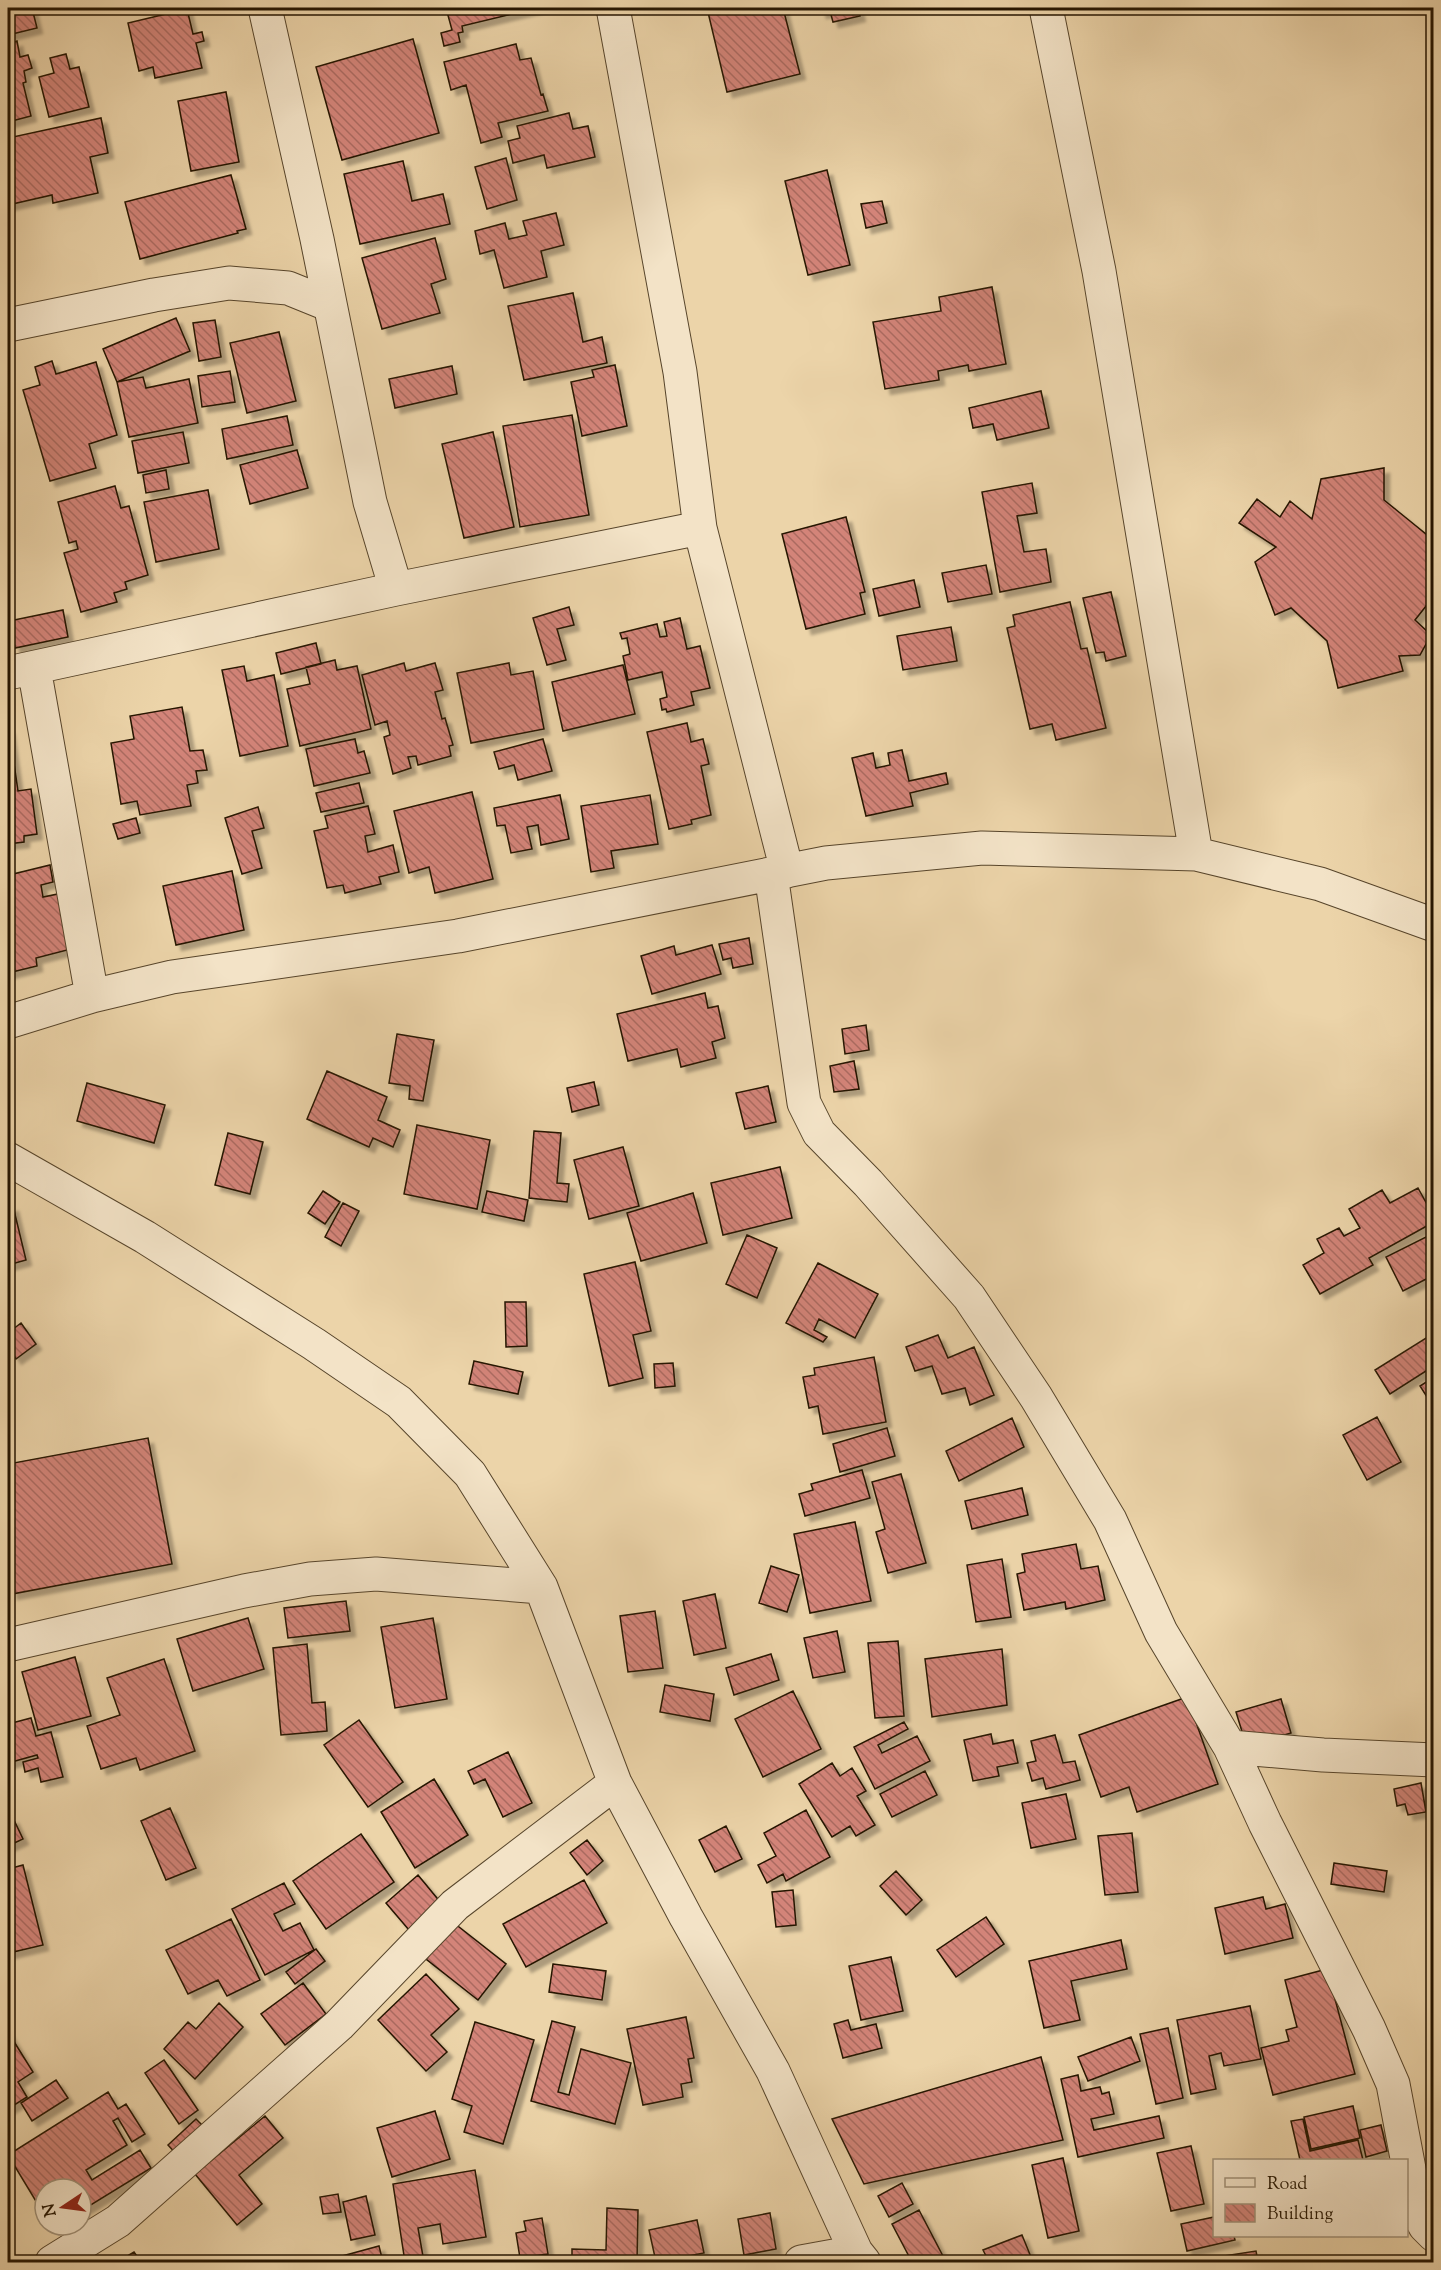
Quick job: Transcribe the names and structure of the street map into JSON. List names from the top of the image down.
{
  "legend": ["Road", "Building"],
  "north": "left"
}
